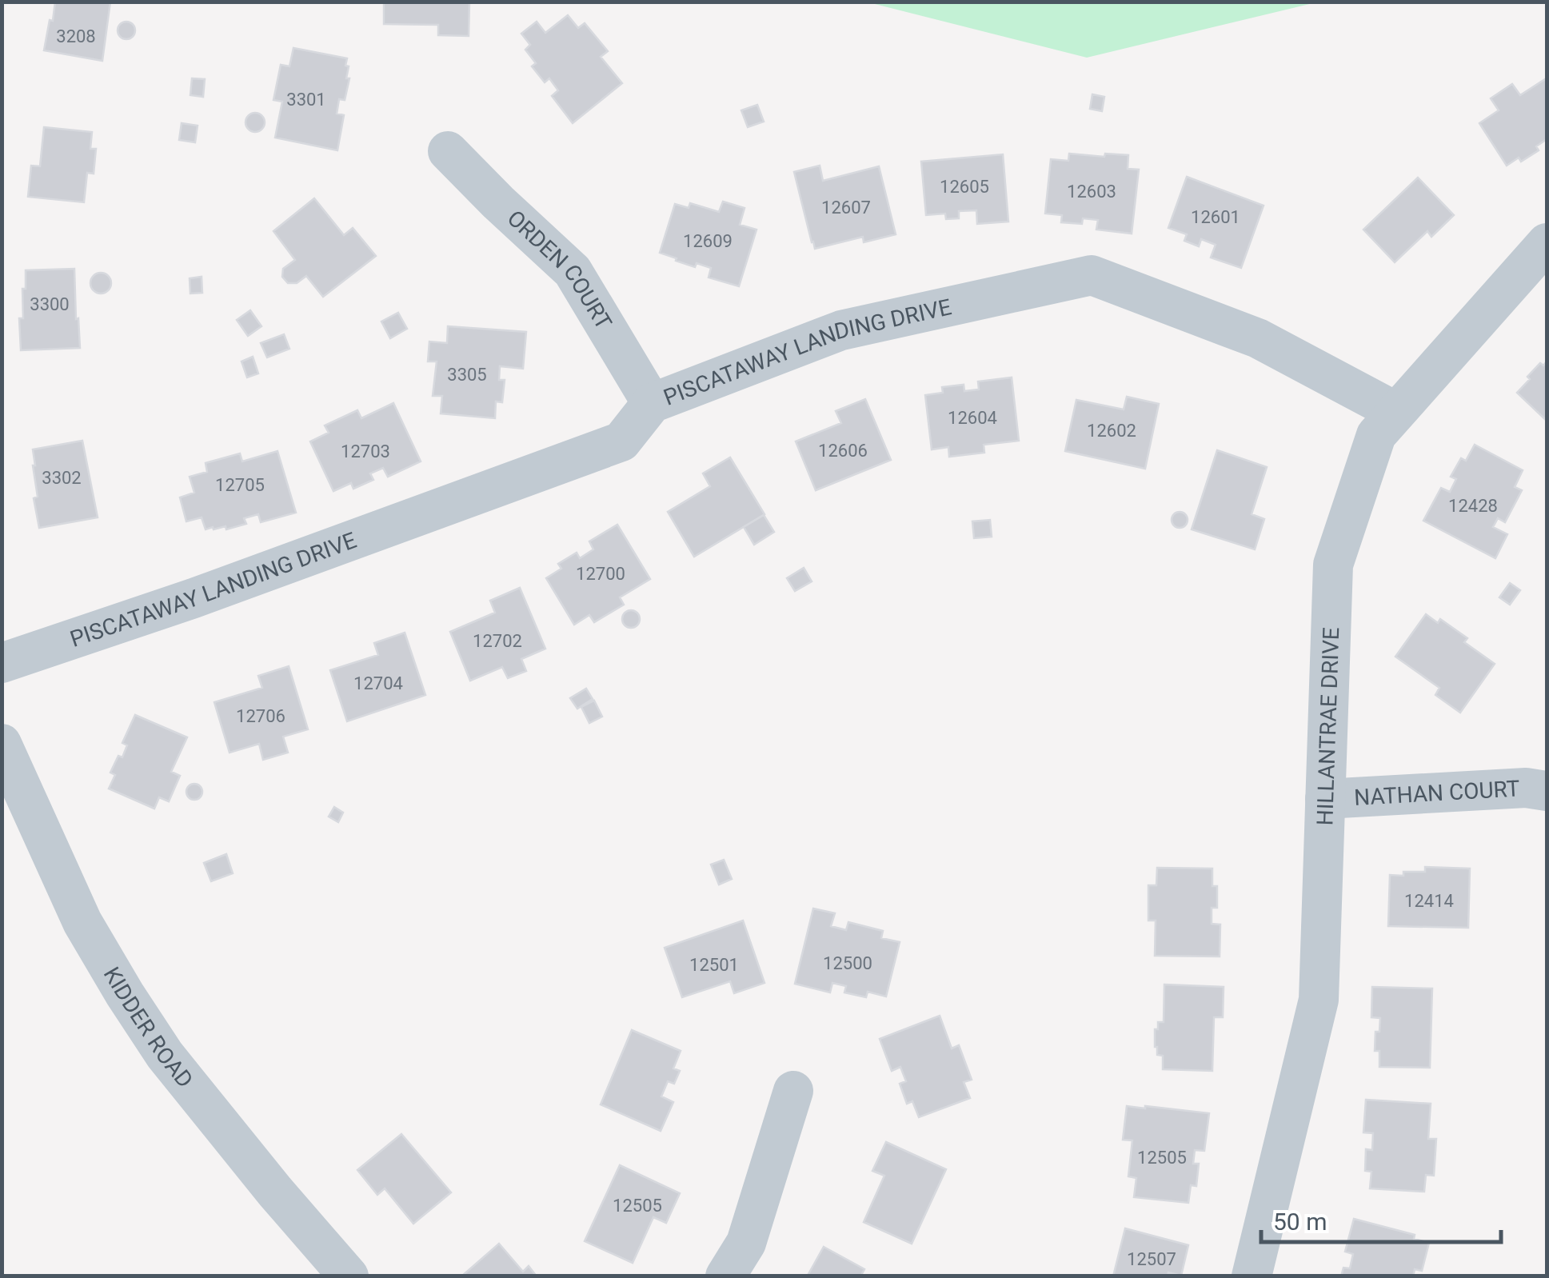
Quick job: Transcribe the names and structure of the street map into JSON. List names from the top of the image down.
{
  "streets": {
    "street": [
      "ORDEN COURT",
      "PISCATAWAY LANDING DRIVE",
      "HILLANTRAE DRIVE",
      "NATHAN COURT",
      "KIDDER ROAD"
    ]
  },
  "crossings": [
    ["ORDEN COURT", "PISCATAWAY LANDING DRIVE"],
    ["PISCATAWAY LANDING DRIVE", "HILLANTRAE DRIVE"],
    ["HILLANTRAE DRIVE", "NATHAN COURT"]
  ],
  "house_numbers": [
    "3208",
    "3301",
    "12605",
    "12603",
    "12607",
    "12601",
    "12609",
    "3300",
    "3305",
    "12604",
    "12602",
    "12606",
    "12703",
    "3302",
    "12705",
    "12428",
    "12700",
    "12702",
    "12704",
    "12706",
    "12414",
    "12500",
    "12501",
    "12505",
    "12505",
    "12507"
  ],
  "scale_bar": "50 m"
}
